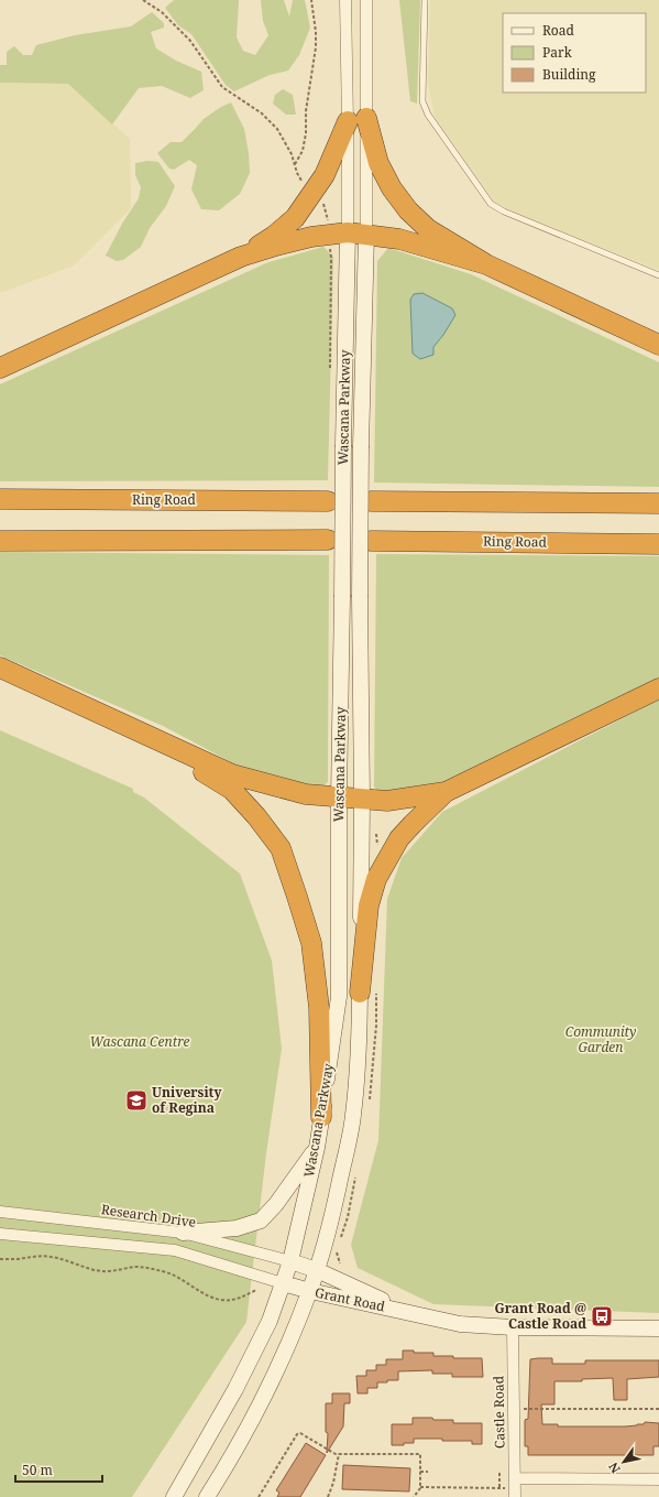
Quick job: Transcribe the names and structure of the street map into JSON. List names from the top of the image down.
{
  "streets": {
    "highway": ["Ring Road"],
    "main road": ["Wascana Parkway", "Grant Road"],
    "street": ["Research Drive", "Castle Road"]
  },
  "crossings": [
    ["Wascana Parkway", "Research Drive"],
    ["Wascana Parkway", "Grant Road"],
    ["Research Drive", "Grant Road"],
    ["Grant Road", "Castle Road"]
  ],
  "parks": ["Community Garden", "Wascana Centre"],
  "places": {
    "school or university": ["University of Regina"],
    "bus stop": ["Grant Road @ Castle Road"]
  },
  "legend": ["Road", "Park", "Building"],
  "scale_bar": "50 m",
  "north": "bottom left"
}
